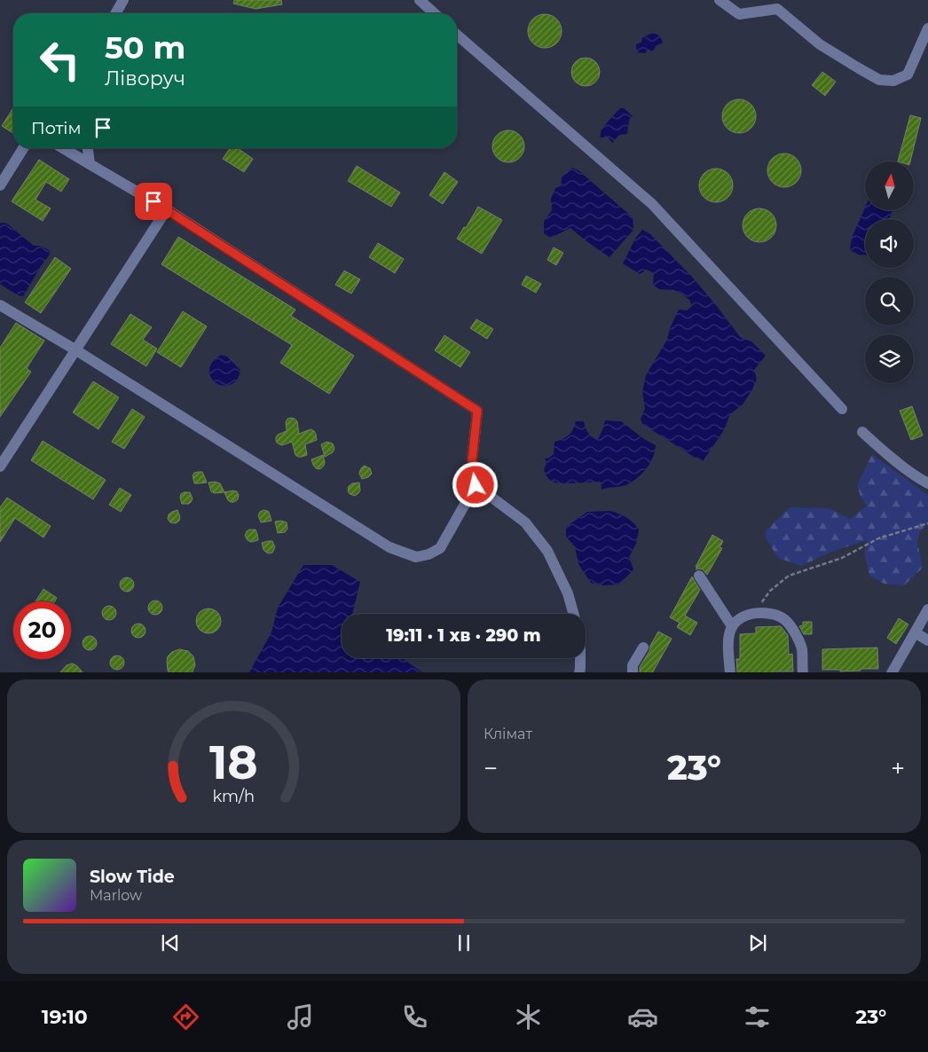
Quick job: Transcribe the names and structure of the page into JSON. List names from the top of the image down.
{
  "north": "top",
  "page": {
    "turn": ["50 m", "Ліворуч"],
    "then": "Потім",
    "limit": "20",
    "trip": "19:11 · 1 хв · 290 m",
    "tile": "Клімат",
    "heat": ["−", "23°", "+"],
    "song": ["Slow Tide", "Marlow"],
    "tabs": ["19:10", "23°"],
    "gauge": ["18", "km/h"]
  }
}
